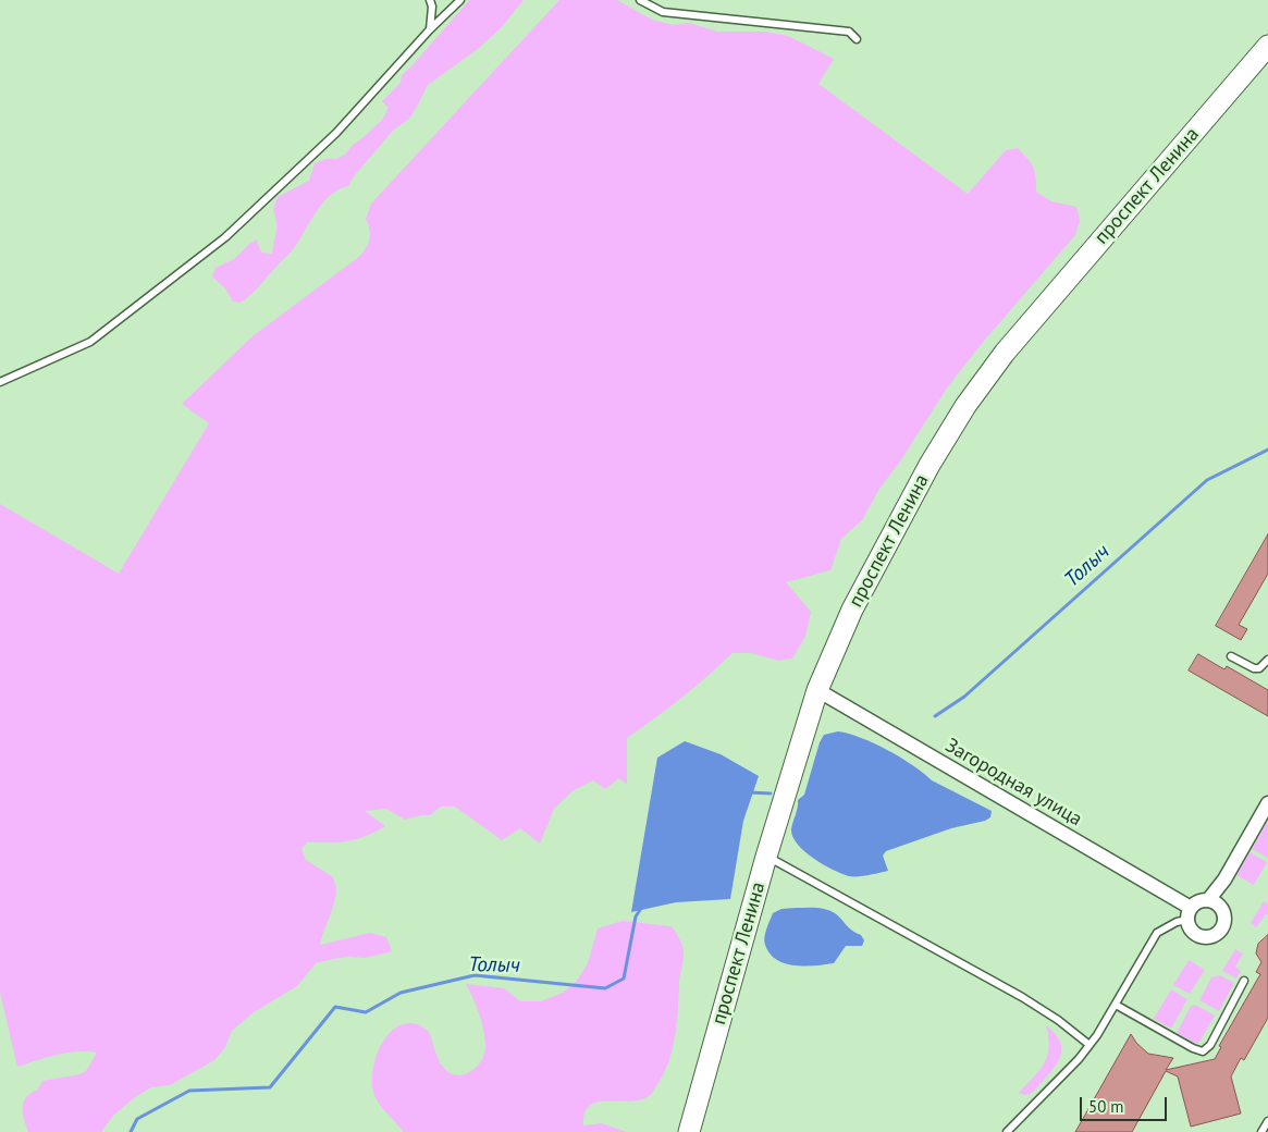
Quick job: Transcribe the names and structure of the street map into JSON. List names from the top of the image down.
{
  "streets": {
    "main road": ["проспект Ленина"],
    "street": ["Загородная улица"]
  },
  "crossings": [
    ["проспект Ленина", "Загородная улица"]
  ],
  "water": ["Толыч"],
  "scale_bar": "50 m"
}
